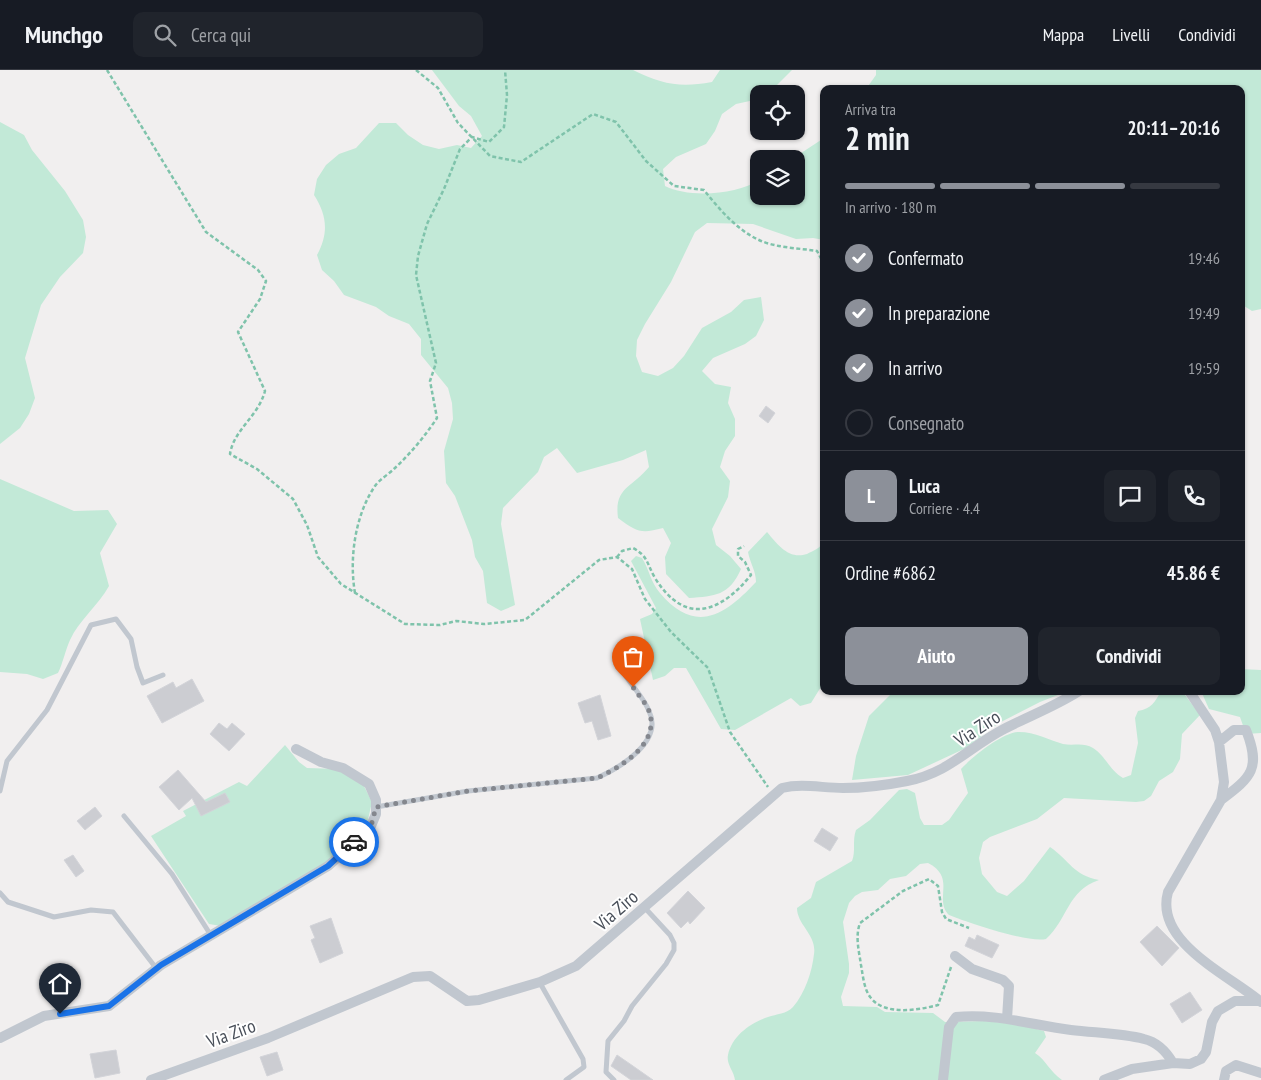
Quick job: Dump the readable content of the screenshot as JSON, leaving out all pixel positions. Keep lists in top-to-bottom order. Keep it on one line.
{"streets":{"street":["Via Ziro"]},"page":{"header":"Munchgo","search":"Cerca qui","nav":["Mappa","Livelli","Condividi"],"heading":["2 min","Arriva tra","20:11–20:16"],"panel":["Luca","Corriere · 4.4","Ordine #6862","45.86 €"],"bar":"In arrivo · 180 m","list":[["Confermato","19:46"],["In preparazione","19:49"],["In arrivo","19:59"],"Consegnato"],"round":"L","buttons":["Aiuto","Condividi"]}}
